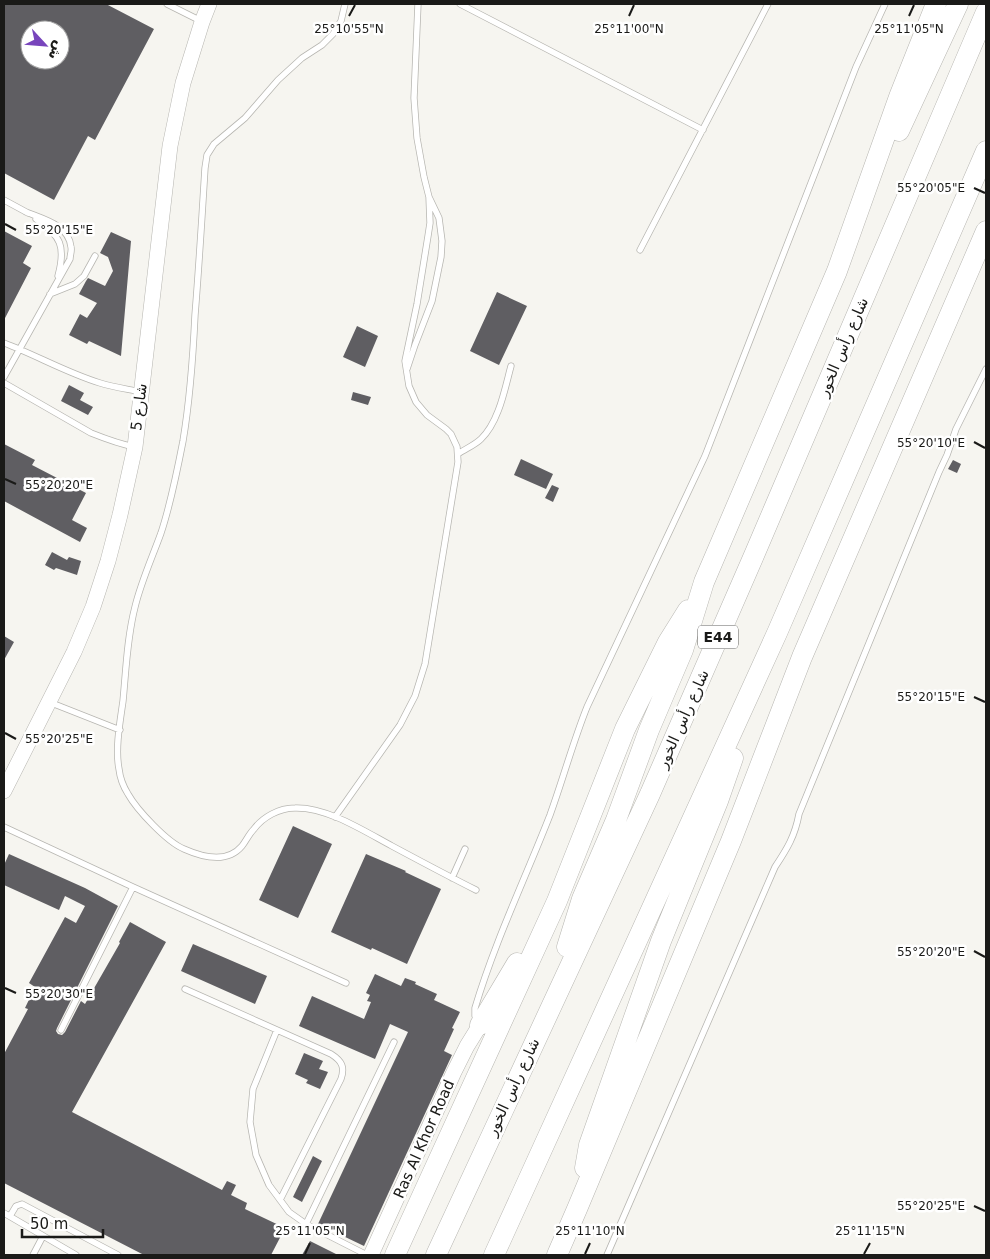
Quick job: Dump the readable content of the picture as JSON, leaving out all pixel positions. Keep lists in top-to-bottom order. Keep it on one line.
{"streets":{"highway":["شارع رأس الخور","E44"],"street":["شارع 5","Ras Al Khor Road"]},"scale_bar":"50 m","north":"bottom right","coordinates":["25°10'55\"N","25°11'00\"N","25°11'05\"N","55°20'05\"E","55°20'15\"E","55°20'10\"E","55°20'20\"E","55°20'25\"E","55°20'30\"E","25°11'10\"N","25°11'15\"N"]}
